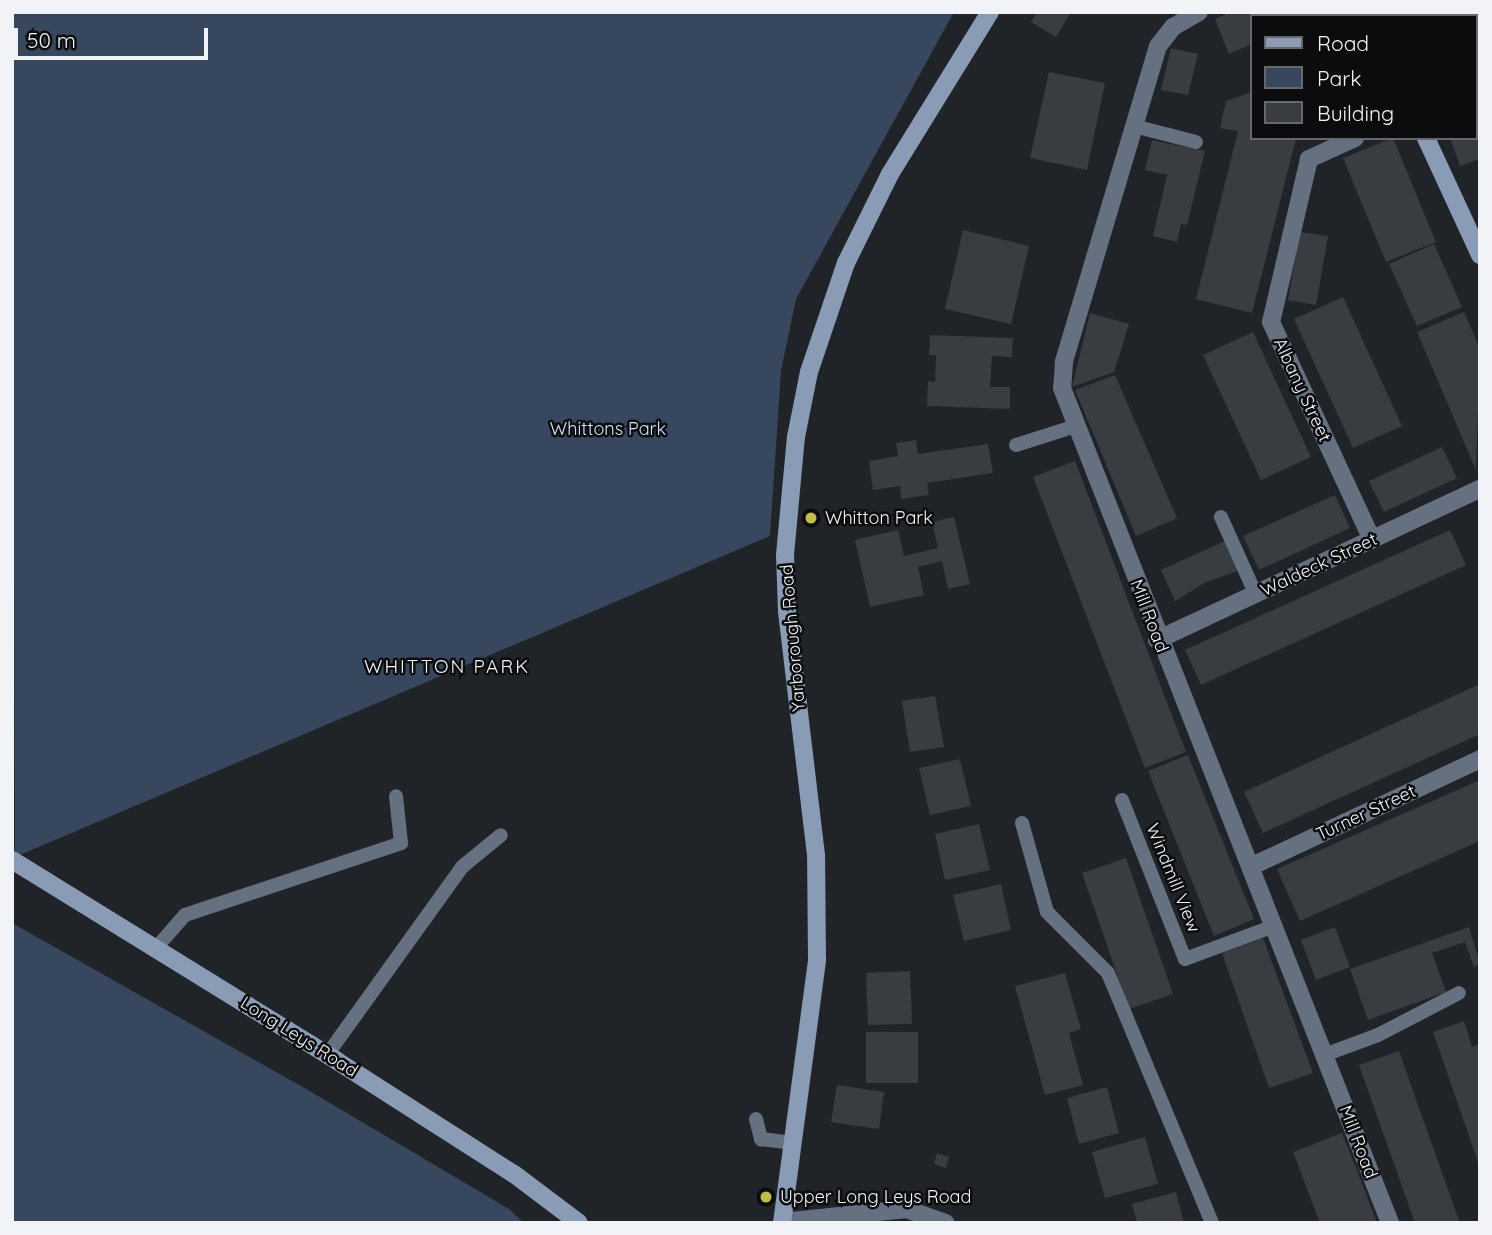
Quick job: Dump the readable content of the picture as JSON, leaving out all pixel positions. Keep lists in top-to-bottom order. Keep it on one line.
{"streets":{"main road":["Yarborough Road","Long Leys Road"],"street":["Albany Street","Waldeck Street","Mill Road","Turner Street"],"lane":["Windmill View"]},"crossings":[["Albany Street","Waldeck Street"],["Waldeck Street","Mill Road"],["Mill Road","Turner Street"],["Mill Road","Windmill View"]],"districts":["WHITTON PARK"],"parks":["Whittons Park"],"places":["Whitton Park","Upper Long Leys Road"],"legend":["Road","Park","Building"],"scale_bar":"50 m"}
